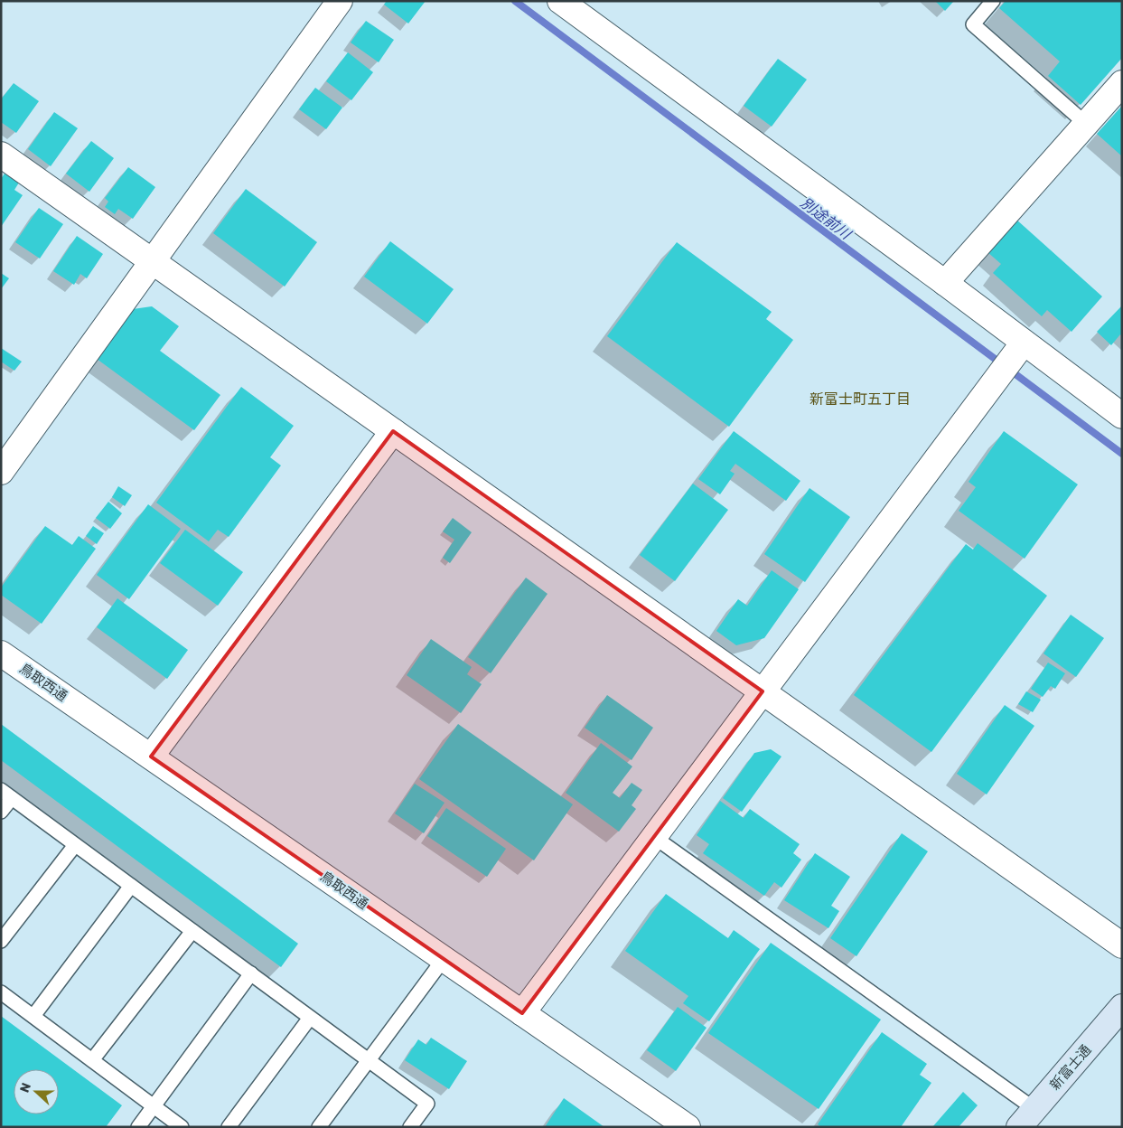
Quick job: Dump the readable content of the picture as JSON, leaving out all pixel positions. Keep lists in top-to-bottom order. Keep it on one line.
{"streets":{"street":["鳥取西通","新富士通"]},"districts":["新富士町五丁目"],"water":["別途前川"],"north":"left"}
